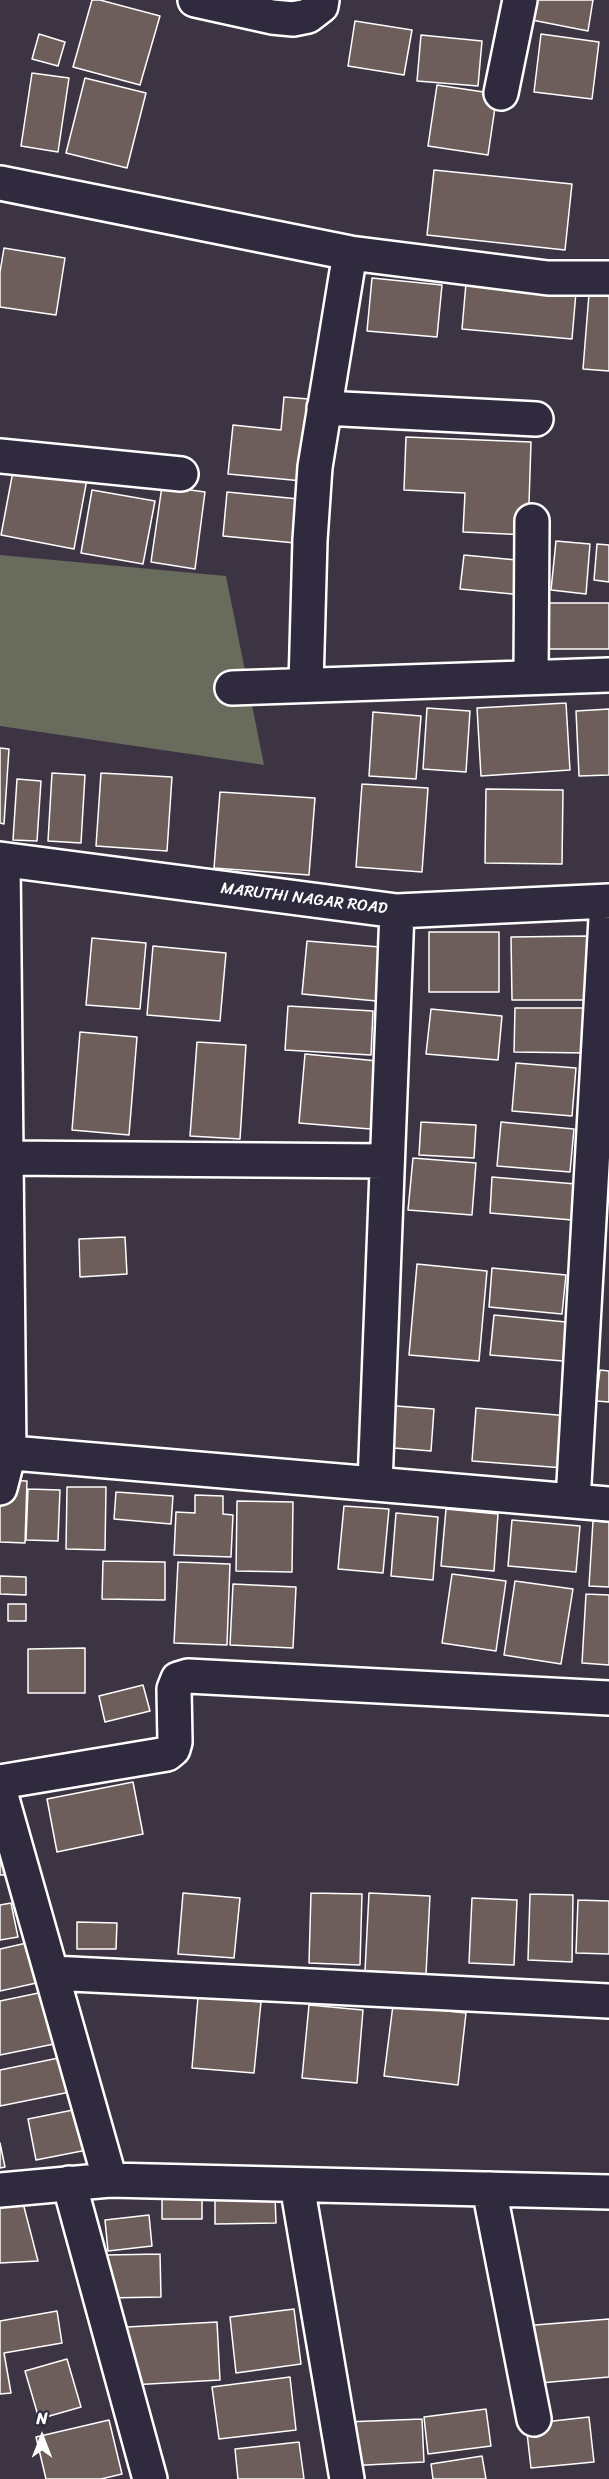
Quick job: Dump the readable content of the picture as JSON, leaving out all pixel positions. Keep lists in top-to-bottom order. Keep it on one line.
{"streets":{"street":["MARUTHI NAGAR ROAD"]},"north":"top"}
